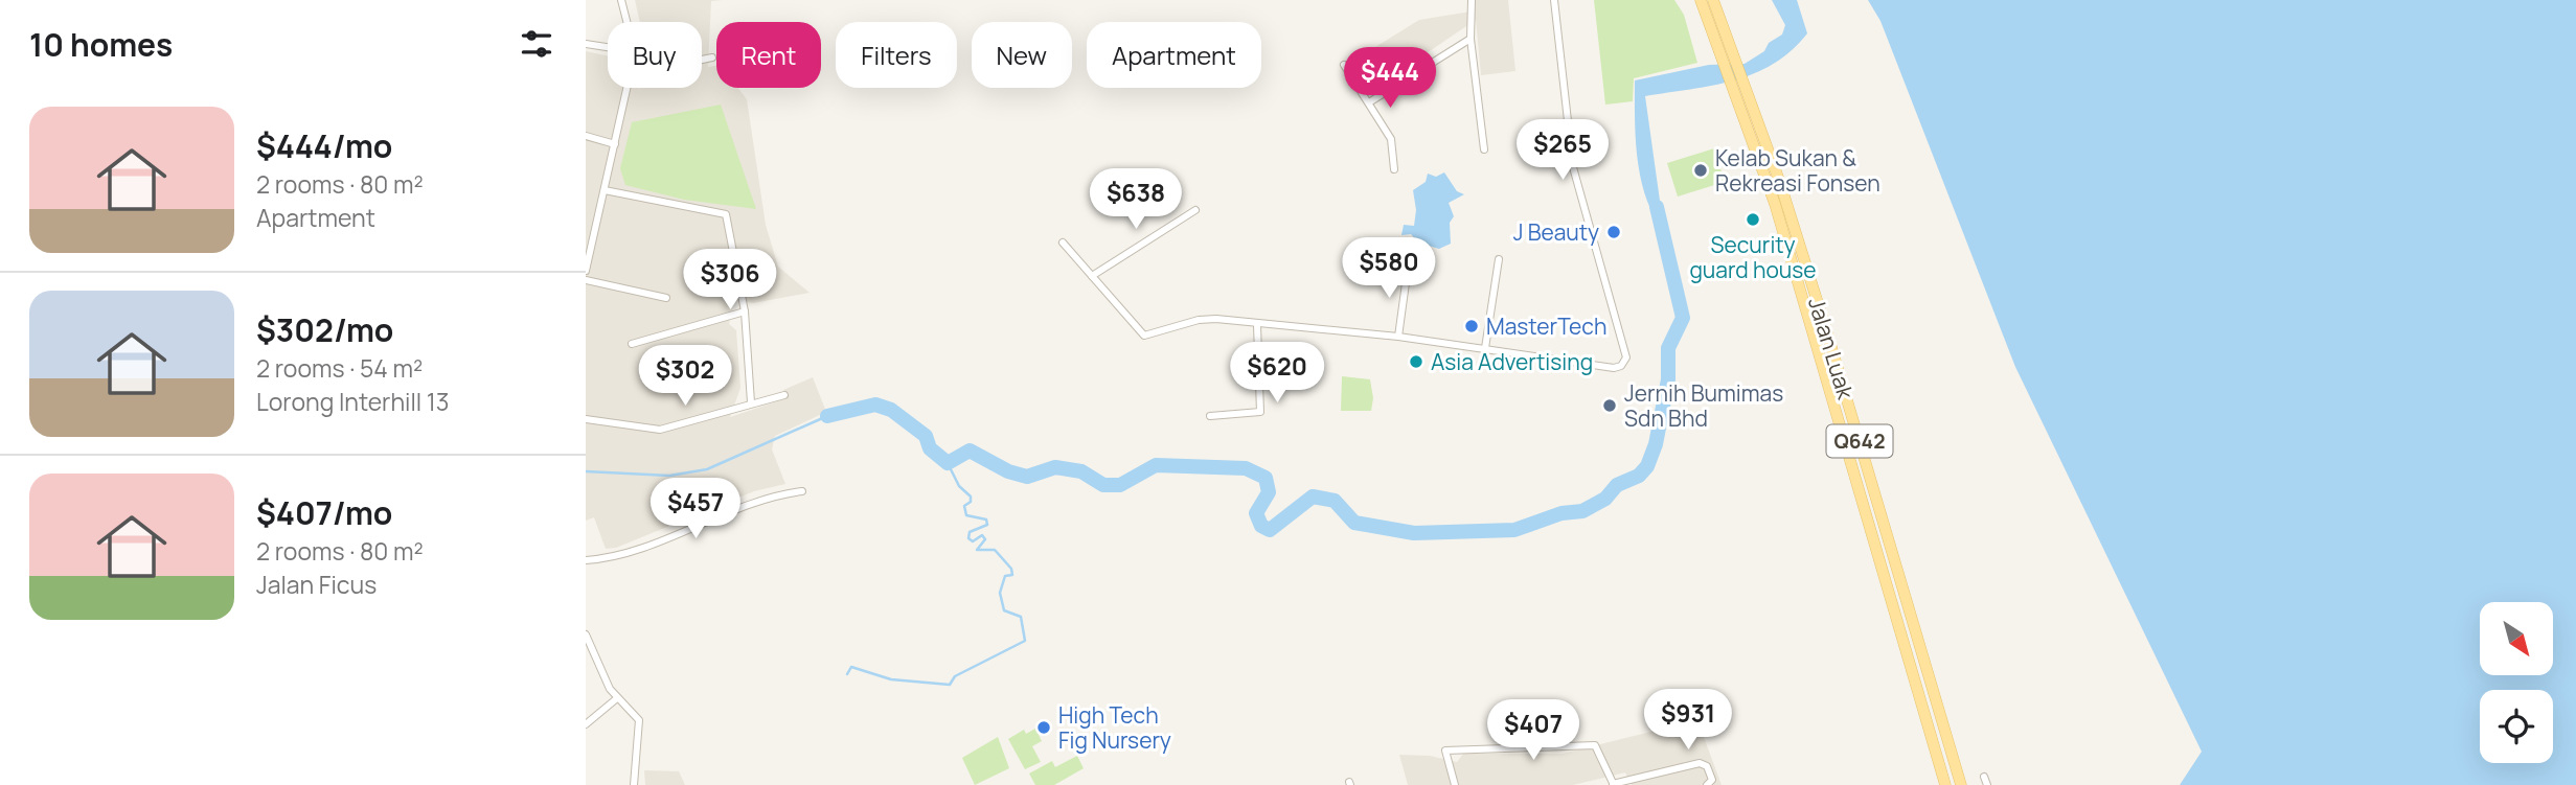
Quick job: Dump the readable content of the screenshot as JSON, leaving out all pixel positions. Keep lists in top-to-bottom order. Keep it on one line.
{"streets":{"main road":["Jalan Luak","Q642"]},"places":["Kelab Sukan & Rekreasi Fonsen","Security guard house","J Beauty","MasterTech","Asia Advertising","Jernih Bumimas Sdn Bhd","High Tech Fig Nursery"],"north":"bottom right","page":{"heading":"10 homes","chip":["Buy","Rent","Filters","New","Apartment"],"price":["$444","$265","$638","$580","$306","$620","$302","$457","$931","$407"],"list":[{"name":"$444/mo","note":"2 rooms · 80 m² · Apartment"},{"name":"$302/mo","note":"2 rooms · 54 m² · Lorong Interhill 13"},{"name":"$407/mo","note":"2 rooms · 80 m² · Jalan Ficus"}]}}
